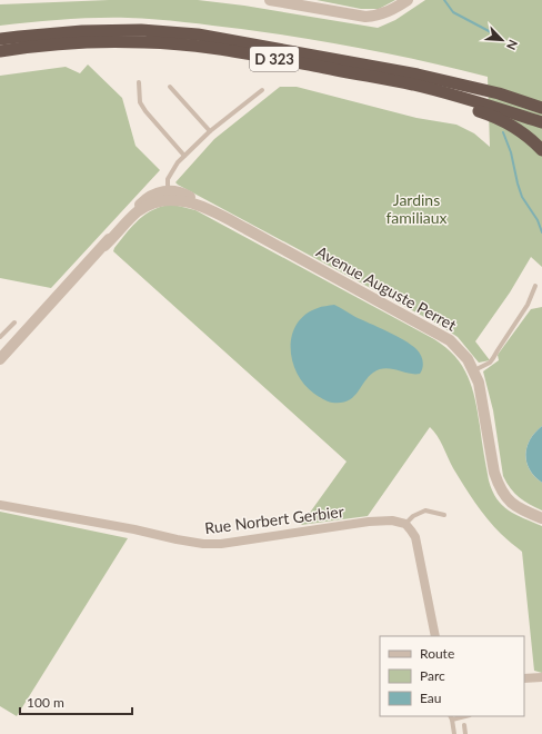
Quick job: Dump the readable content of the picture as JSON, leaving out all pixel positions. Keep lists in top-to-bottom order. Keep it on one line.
{"streets":{"highway":["D 323"],"street":["Avenue Auguste Perret","Rue Norbert Gerbier"]},"parks":["Jardins familiaux"],"legend":["Route","Parc","Eau"],"scale_bar":"100 m","north":"bottom right"}
